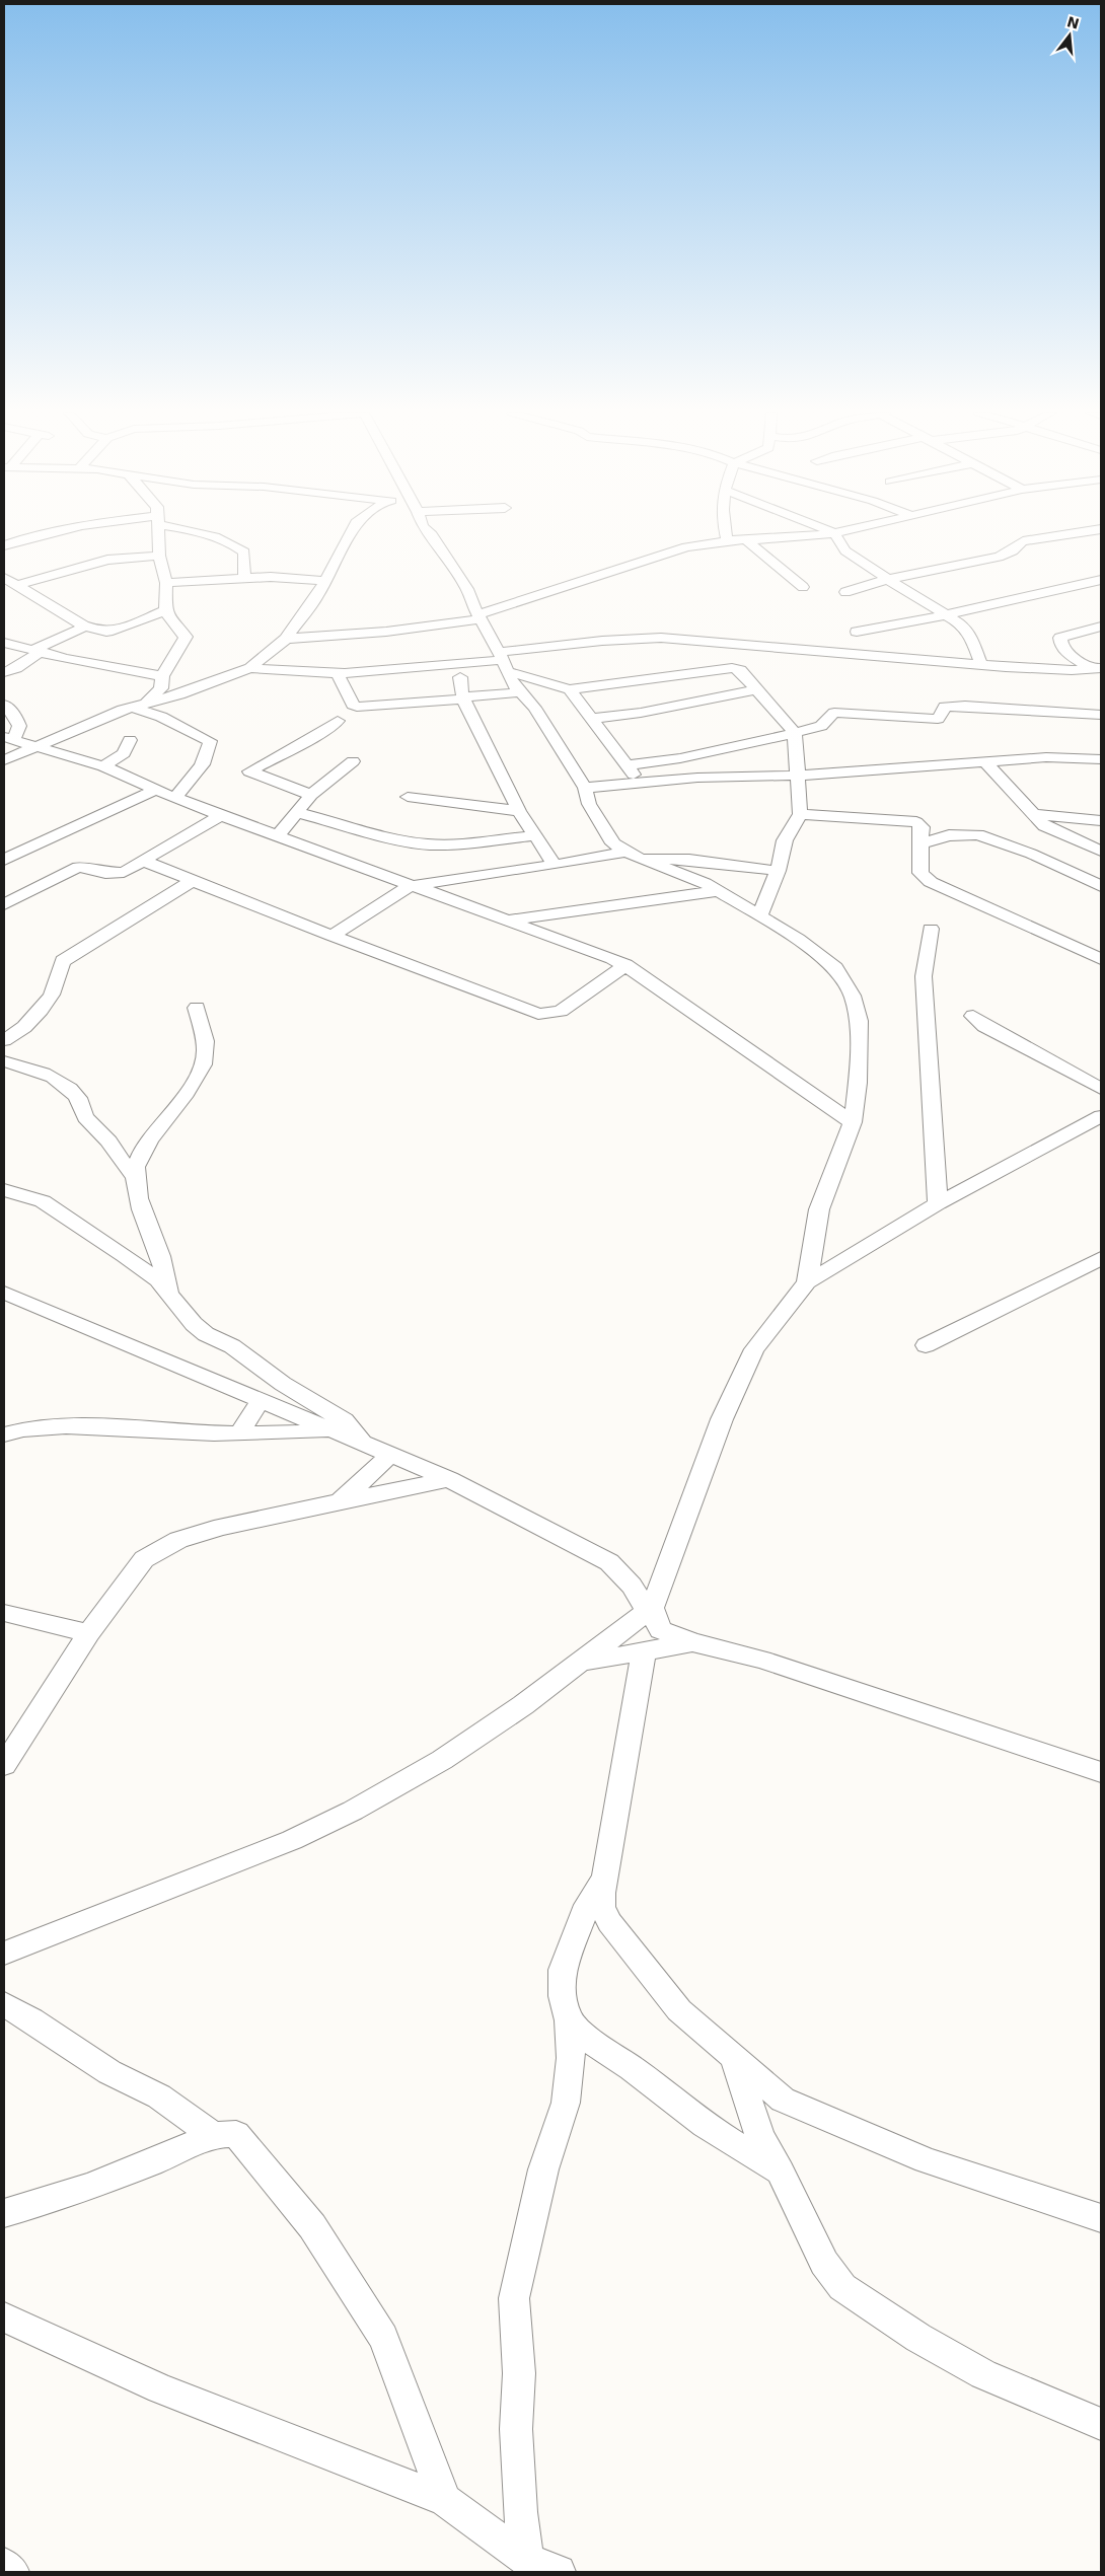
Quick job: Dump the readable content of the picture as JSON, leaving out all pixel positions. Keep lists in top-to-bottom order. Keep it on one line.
{"north":"top"}
